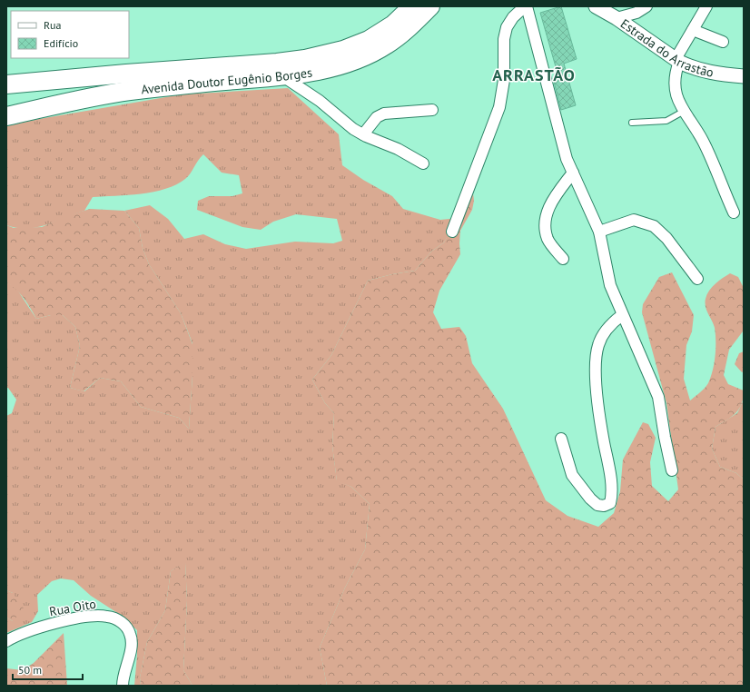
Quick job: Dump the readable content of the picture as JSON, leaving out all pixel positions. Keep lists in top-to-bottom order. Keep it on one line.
{"streets":{"highway":["Avenida Doutor Eugênio Borges"],"street":["Estrada do Arrastão","Rua Oito"]},"districts":["ARRASTÃO"],"legend":["Rua","Edifício"],"scale_bar":"50 m"}
